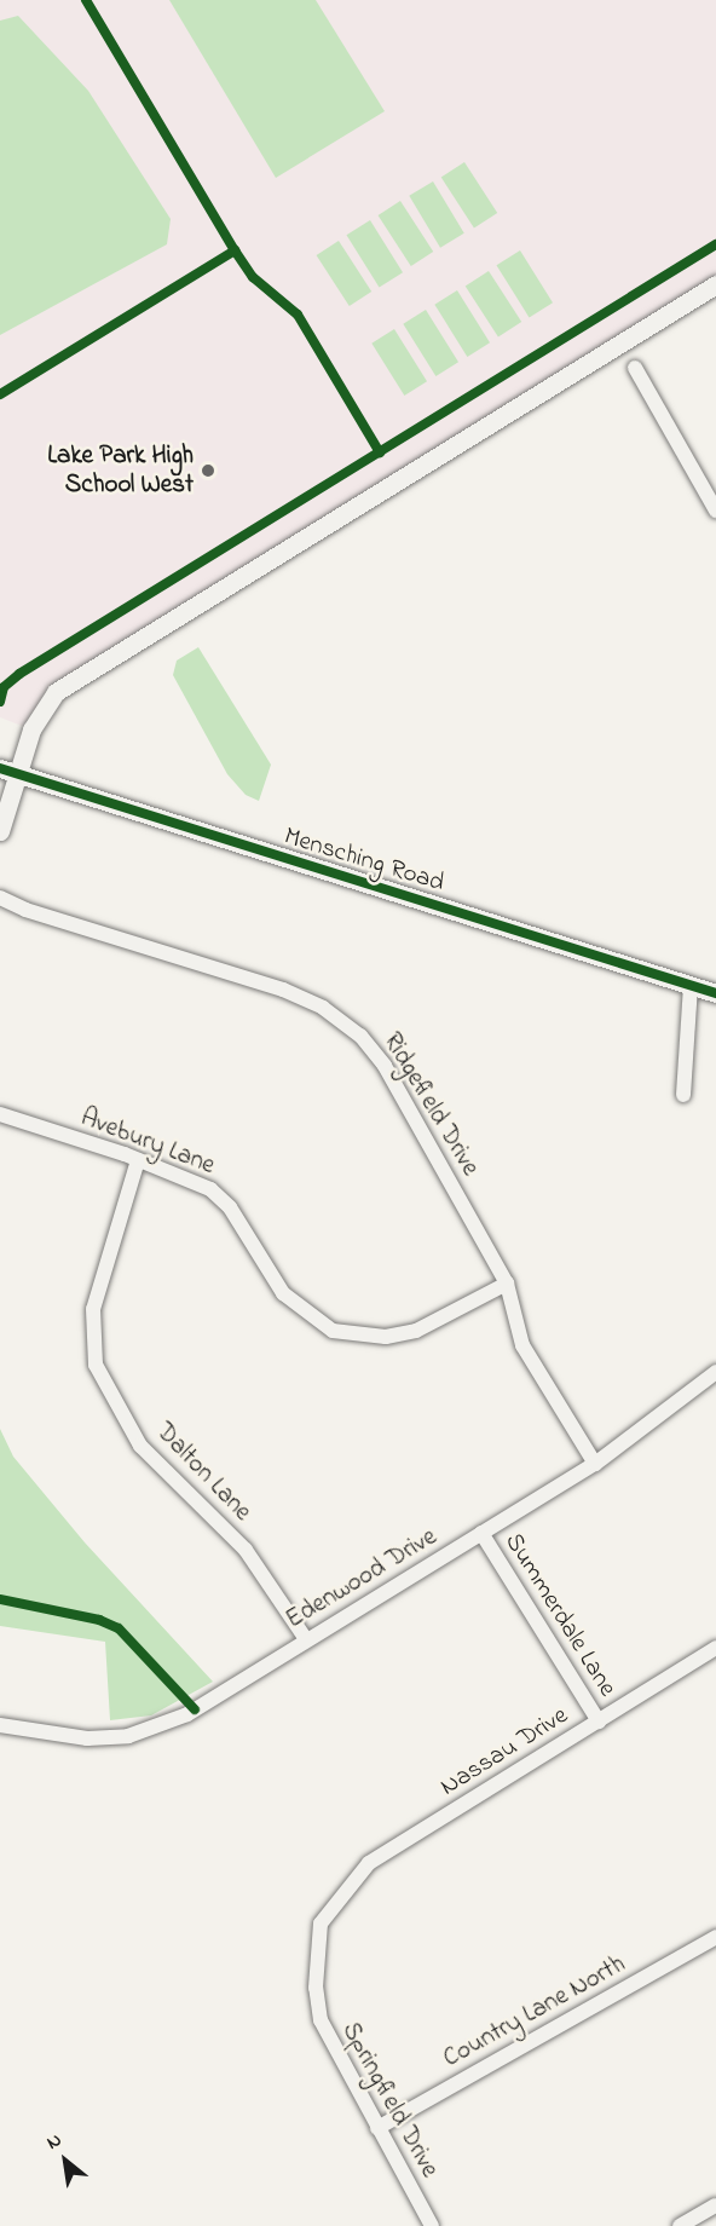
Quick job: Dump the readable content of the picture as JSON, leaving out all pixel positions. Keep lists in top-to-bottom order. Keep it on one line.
{"streets":{"street":["Mensching Road","Ridgefield Drive","Avebury Lane","Dalton Lane","Edenwood Drive","Summerdale Lane","Nassau Drive","Country Lane North","Springfield Drive"]},"crossings":[["Ridgefield Drive","Avebury Lane"],["Ridgefield Drive","Edenwood Drive"],["Avebury Lane","Dalton Lane"],["Dalton Lane","Edenwood Drive"],["Edenwood Drive","Summerdale Lane"],["Summerdale Lane","Nassau Drive"],["Nassau Drive","Springfield Drive"],["Country Lane North","Springfield Drive"]],"places":["Lake Park High School West"],"north":"top left"}
